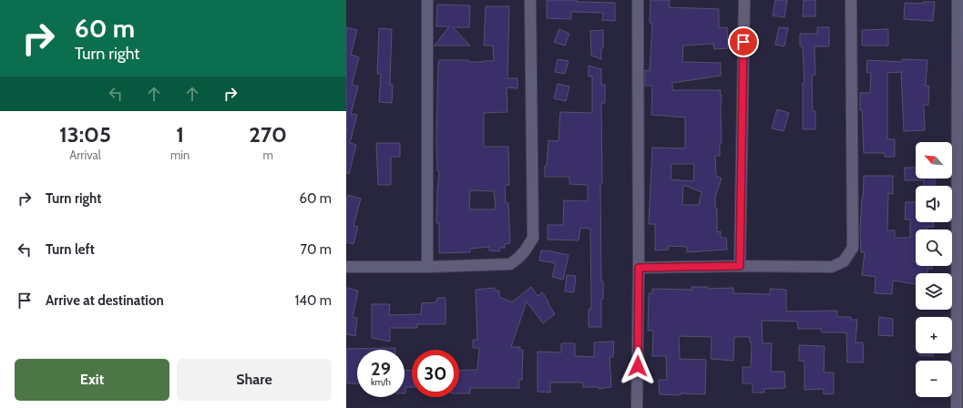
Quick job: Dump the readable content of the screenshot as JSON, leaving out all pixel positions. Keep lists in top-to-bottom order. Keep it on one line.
{"north":"top left","page":{"turn":["60 m","Turn right"],"eta":["13:05","Arrival","1","min","270","m"],"map_buttons":["+","−"],"list":[{"name":"Turn right","value":"60 m"},{"name":"Turn left","value":"70 m"},{"name":"Arrive at destination","value":"140 m"}],"speed":"29 km/h","limit":"30","buttons":["Exit","Share"]}}
